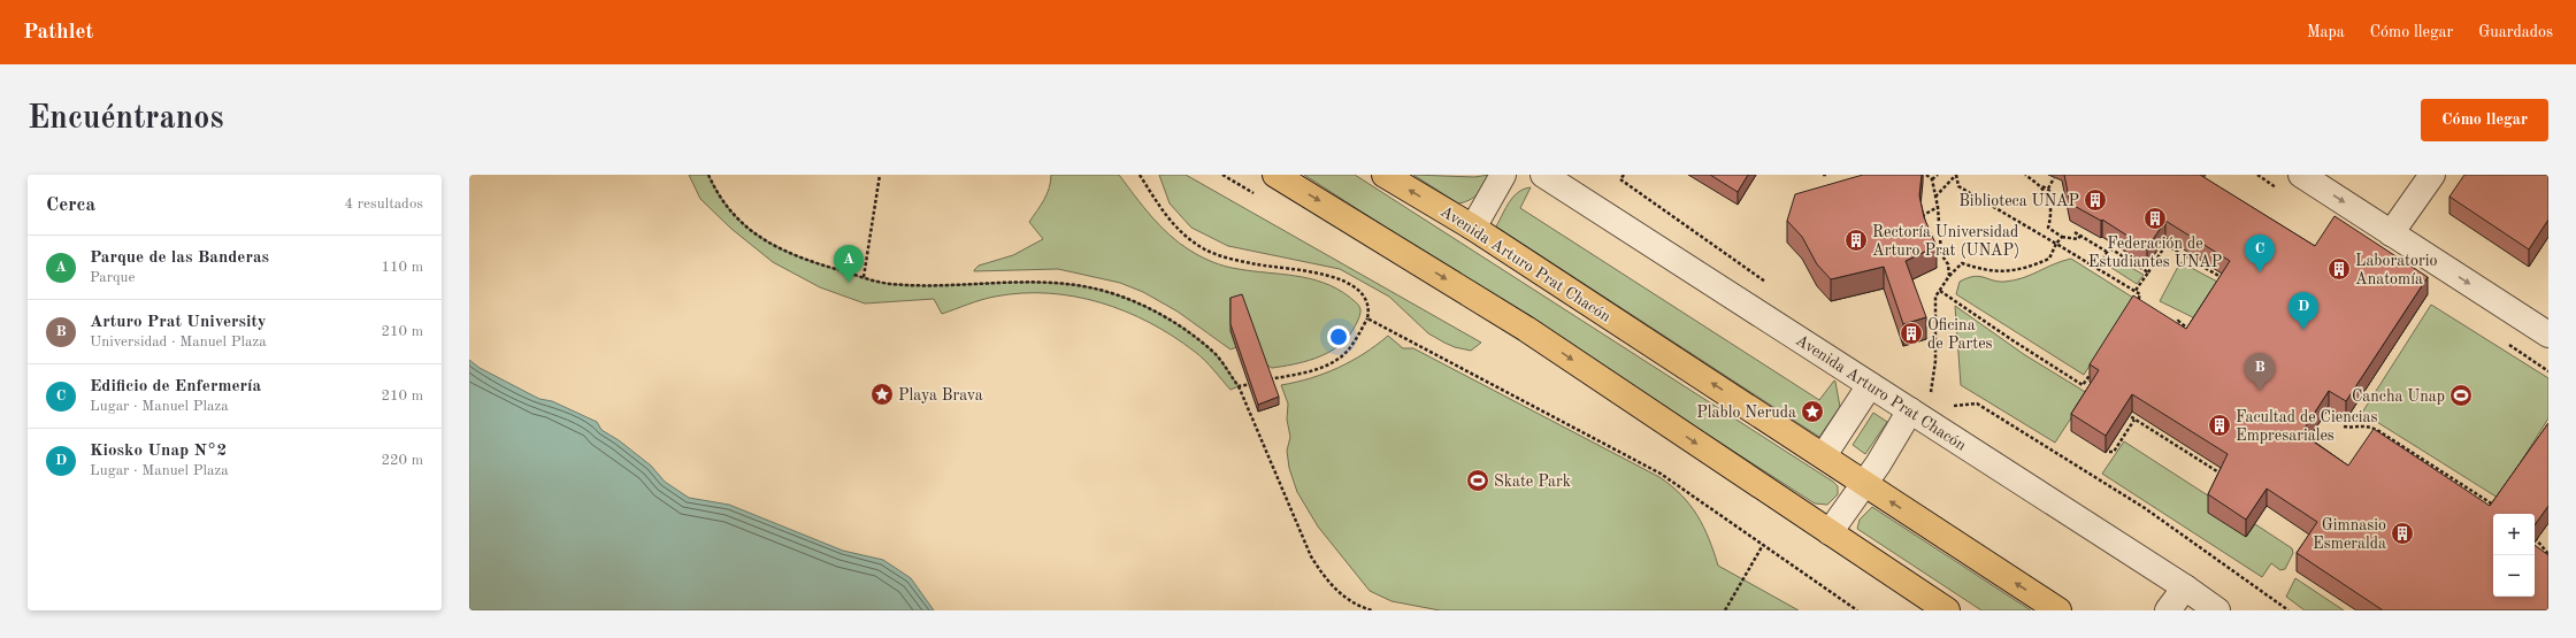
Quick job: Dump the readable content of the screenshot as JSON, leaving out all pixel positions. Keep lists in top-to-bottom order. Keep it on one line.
{"streets":{"main road":["Avenida Arturo Prat Chacón"]},"places":{"building":["Biblioteca UNAP","Federación de Estudiantes UNAP","Rectoría Universidad Arturo Prat (UNAP)","Laboratorio Anatomía","Oficina de Partes","Facultad de Ciencias Empresariales","Gimnasio Esmeralda"],"place":["Playa Brava","Plablo Neruda"],"sports":["Cancha Unap","Skate Park"]},"page":{"header":"Pathlet","nav":["Mapa","Cómo llegar","Guardados"],"buttons":"Cómo llegar","title":"Encuéntranos","heading":["Cerca","4 resultados"],"list":[{"mark":"A","name":"Parque de las Banderas","note":"Parque","value":"110 m"},{"mark":"B","name":"Arturo Prat University","note":"Universidad · Manuel Plaza","value":"210 m"},{"mark":"C","name":"Edificio de Enfermería","note":"Lugar · Manuel Plaza","value":"210 m"},{"mark":"D","name":"Kiosko Unap N°2","note":"Lugar · Manuel Plaza","value":"220 m"}],"pins":["C","A","D","B"],"map_buttons":["+","−"]}}
